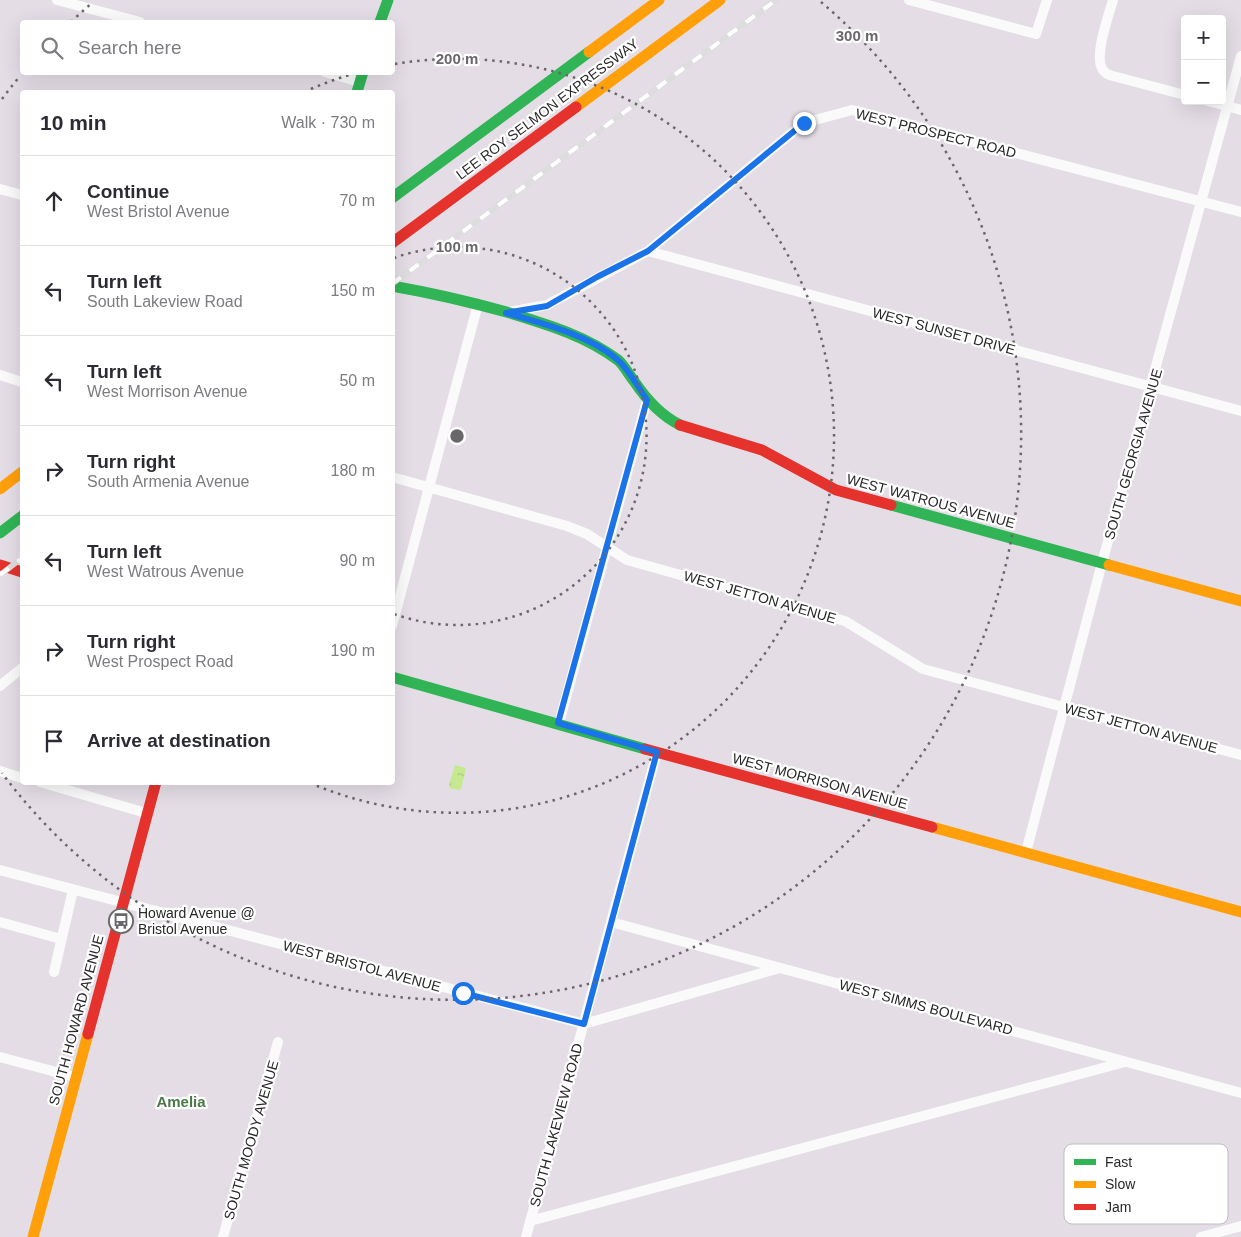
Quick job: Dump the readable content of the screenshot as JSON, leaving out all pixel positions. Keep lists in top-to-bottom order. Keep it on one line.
{"streets":{"main road":["LEE ROY SELMON EXPRESSWAY","WEST WATROUS AVENUE","WEST MORRISON AVENUE","SOUTH HOWARD AVENUE"],"street":["WEST PROSPECT ROAD","WEST SUNSET DRIVE","SOUTH GEORGIA AVENUE","WEST JETTON AVENUE","WEST BRISTOL AVENUE","WEST SIMMS BOULEVARD","SOUTH LAKEVIEW ROAD","SOUTH MOODY AVENUE"]},"crossings":[["WEST PROSPECT ROAD","WEST SUNSET DRIVE"],["WEST PROSPECT ROAD","SOUTH GEORGIA AVENUE"],["WEST PROSPECT ROAD","WEST WATROUS AVENUE"],["WEST SUNSET DRIVE","SOUTH GEORGIA AVENUE"],["SOUTH GEORGIA AVENUE","WEST WATROUS AVENUE"],["SOUTH GEORGIA AVENUE","WEST JETTON AVENUE"],["SOUTH GEORGIA AVENUE","WEST MORRISON AVENUE"],["WEST MORRISON AVENUE","SOUTH LAKEVIEW ROAD"],["WEST BRISTOL AVENUE","SOUTH HOWARD AVENUE"],["WEST BRISTOL AVENUE","SOUTH LAKEVIEW ROAD"],["WEST SIMMS BOULEVARD","SOUTH LAKEVIEW ROAD"]],"districts":["Amelia"],"places":{"bus stop":["Howard Avenue @ Bristol Avenue"]},"legend":["Fast","Slow","Jam"],"page":{"map_buttons":["+","−"],"search":"Search here","heading":["10 min","Walk · 730 m"],"list":[["Continue","West Bristol Avenue","70 m"],["Turn left","South Lakeview Road","150 m"],["Turn left","West Morrison Avenue","50 m"],["Turn right","South Armenia Avenue","180 m"],["Turn left","West Watrous Avenue","90 m"],["Turn right","West Prospect Road","190 m"],"Arrive at destination"]},"rings":["300 m","200 m","100 m"]}
